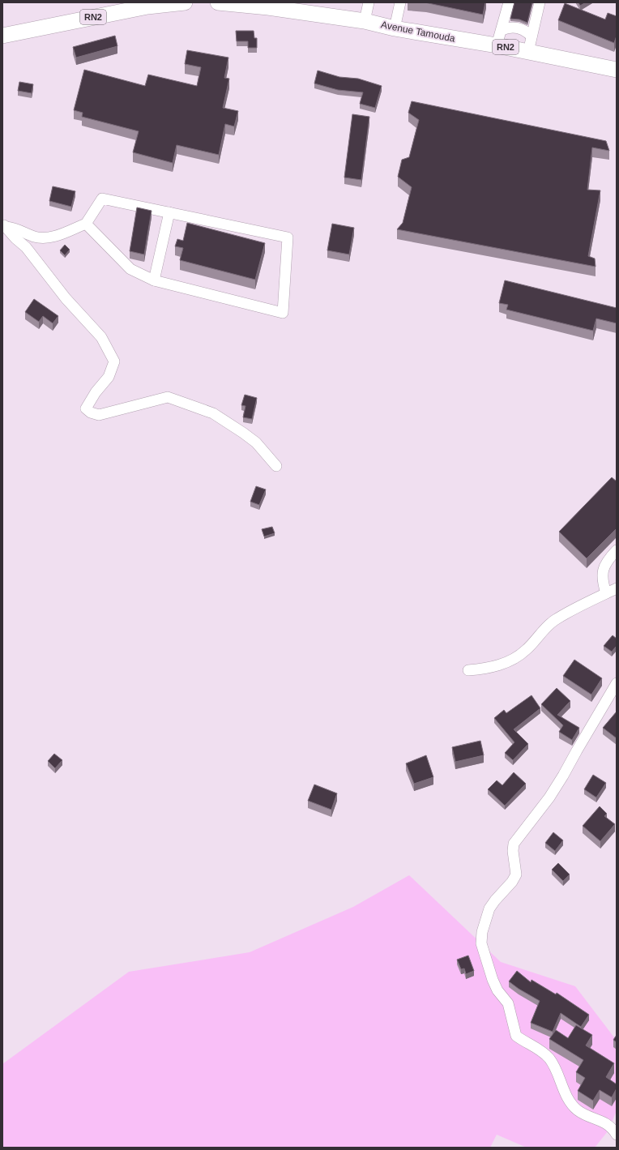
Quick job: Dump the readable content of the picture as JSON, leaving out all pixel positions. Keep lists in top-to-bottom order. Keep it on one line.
{"streets":{"highway":["RN2","Avenue Tamouda"]}}
